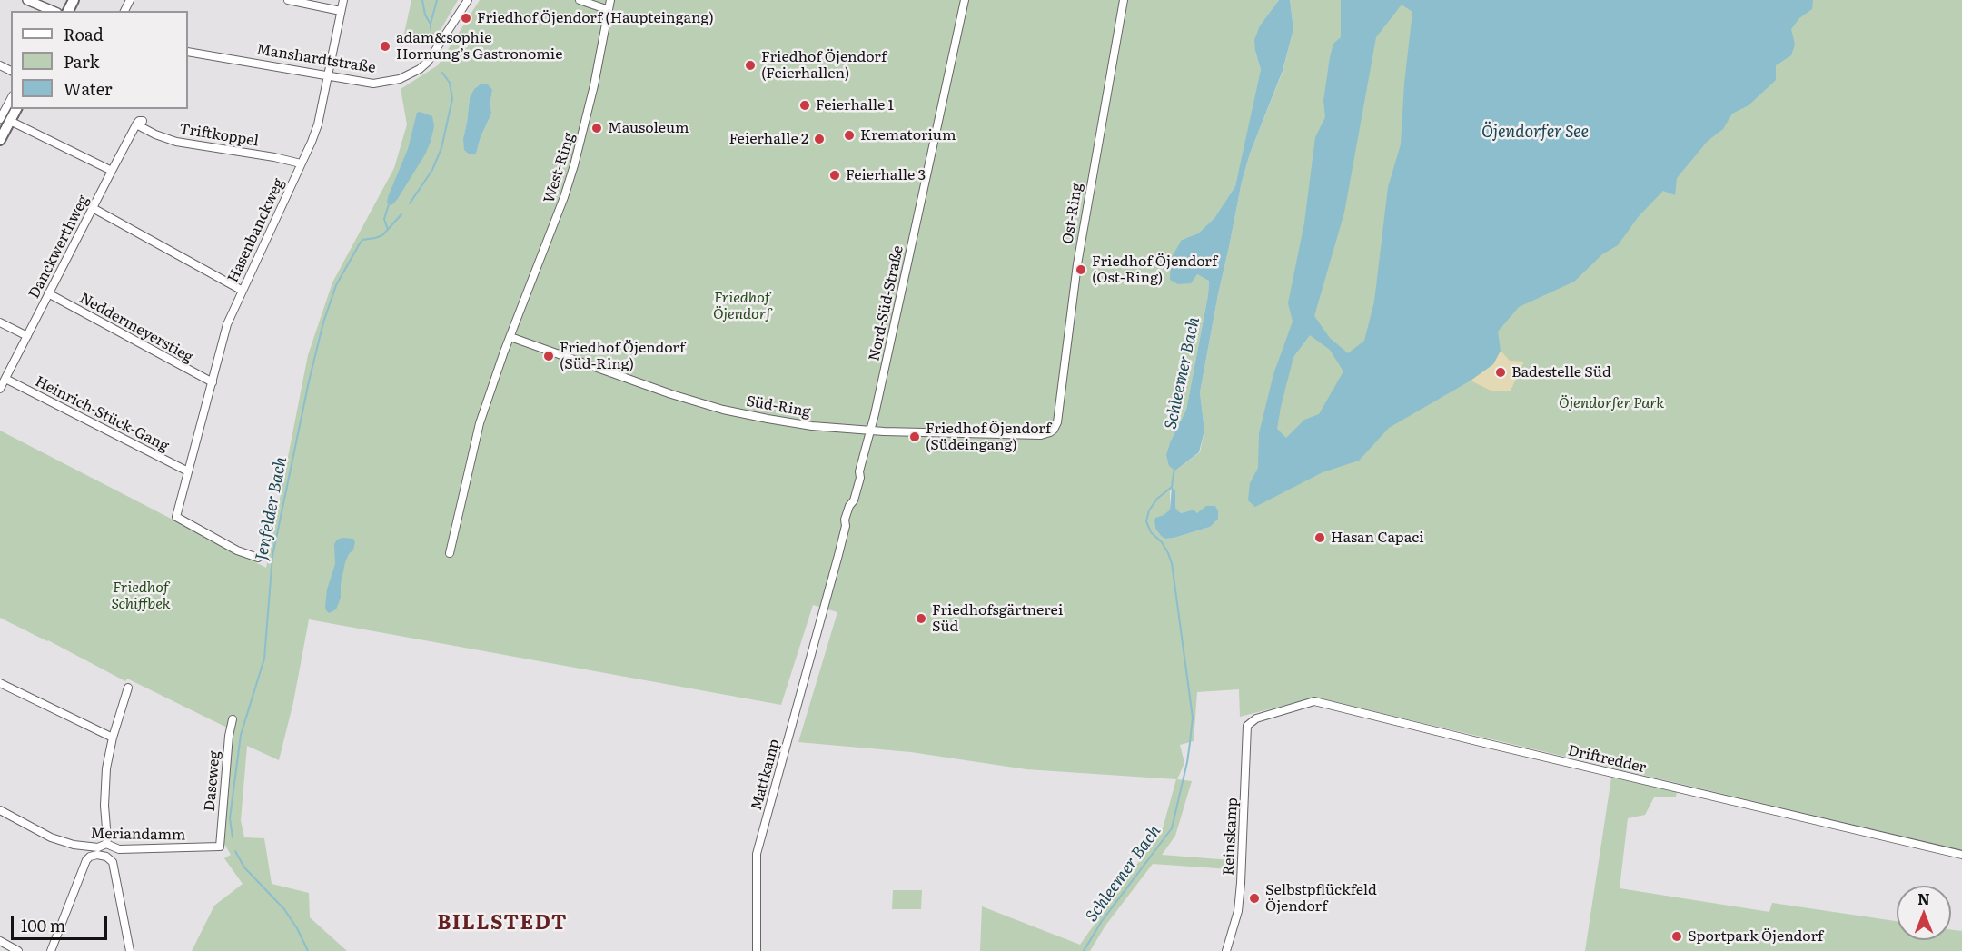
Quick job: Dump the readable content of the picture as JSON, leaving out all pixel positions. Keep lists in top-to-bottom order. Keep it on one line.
{"streets":{"street":["Manshardtstraße","Triftkoppel","West-Ring","Ost-Ring","Hasenbanckweg","Danckwerthweg","Nord-Süd-Straße","Neddermeyerstieg","Süd-Ring","Heinrich-Stück-Gang","Driftredder","Mattkamp","Daseweg","Meriandamm","Reinskamp"]},"crossings":[["Manshardtstraße","Hasenbanckweg"],["Triftkoppel","Hasenbanckweg"],["Triftkoppel","Danckwerthweg"],["West-Ring","Süd-Ring"],["Ost-Ring","Süd-Ring"],["Hasenbanckweg","Neddermeyerstieg"],["Hasenbanckweg","Heinrich-Stück-Gang"],["Danckwerthweg","Neddermeyerstieg"],["Danckwerthweg","Heinrich-Stück-Gang"],["Nord-Süd-Straße","Süd-Ring"],["Nord-Süd-Straße","Mattkamp"],["Driftredder","Reinskamp"],["Daseweg","Meriandamm"]],"districts":["BILLSTEDT"],"water":["Öjendorfer See","Schleemer Bach","Jenfelder Bach"],"parks":["Friedhof Öjendorf","Öjendorfer Park","Friedhof Schiffbek"],"places":["Friedhof Öjendorf (Haupteingang)","adam&sophie Hornung’s Gastronomie","Friedhof Öjendorf (Feierhallen)","Feierhalle 1","Mausoleum","Krematorium","Feierhalle 2","Feierhalle 3","Friedhof Öjendorf (Ost-Ring)","Friedhof Öjendorf (Süd-Ring)","Badestelle Süd","Friedhof Öjendorf (Südeingang)","Hasan Capaci","Friedhofsgärtnerei Süd","Selbstpflückfeld Öjendorf","Sportpark Öjendorf"],"legend":["Road","Park","Water"],"scale_bar":"100 m","north":"top"}
